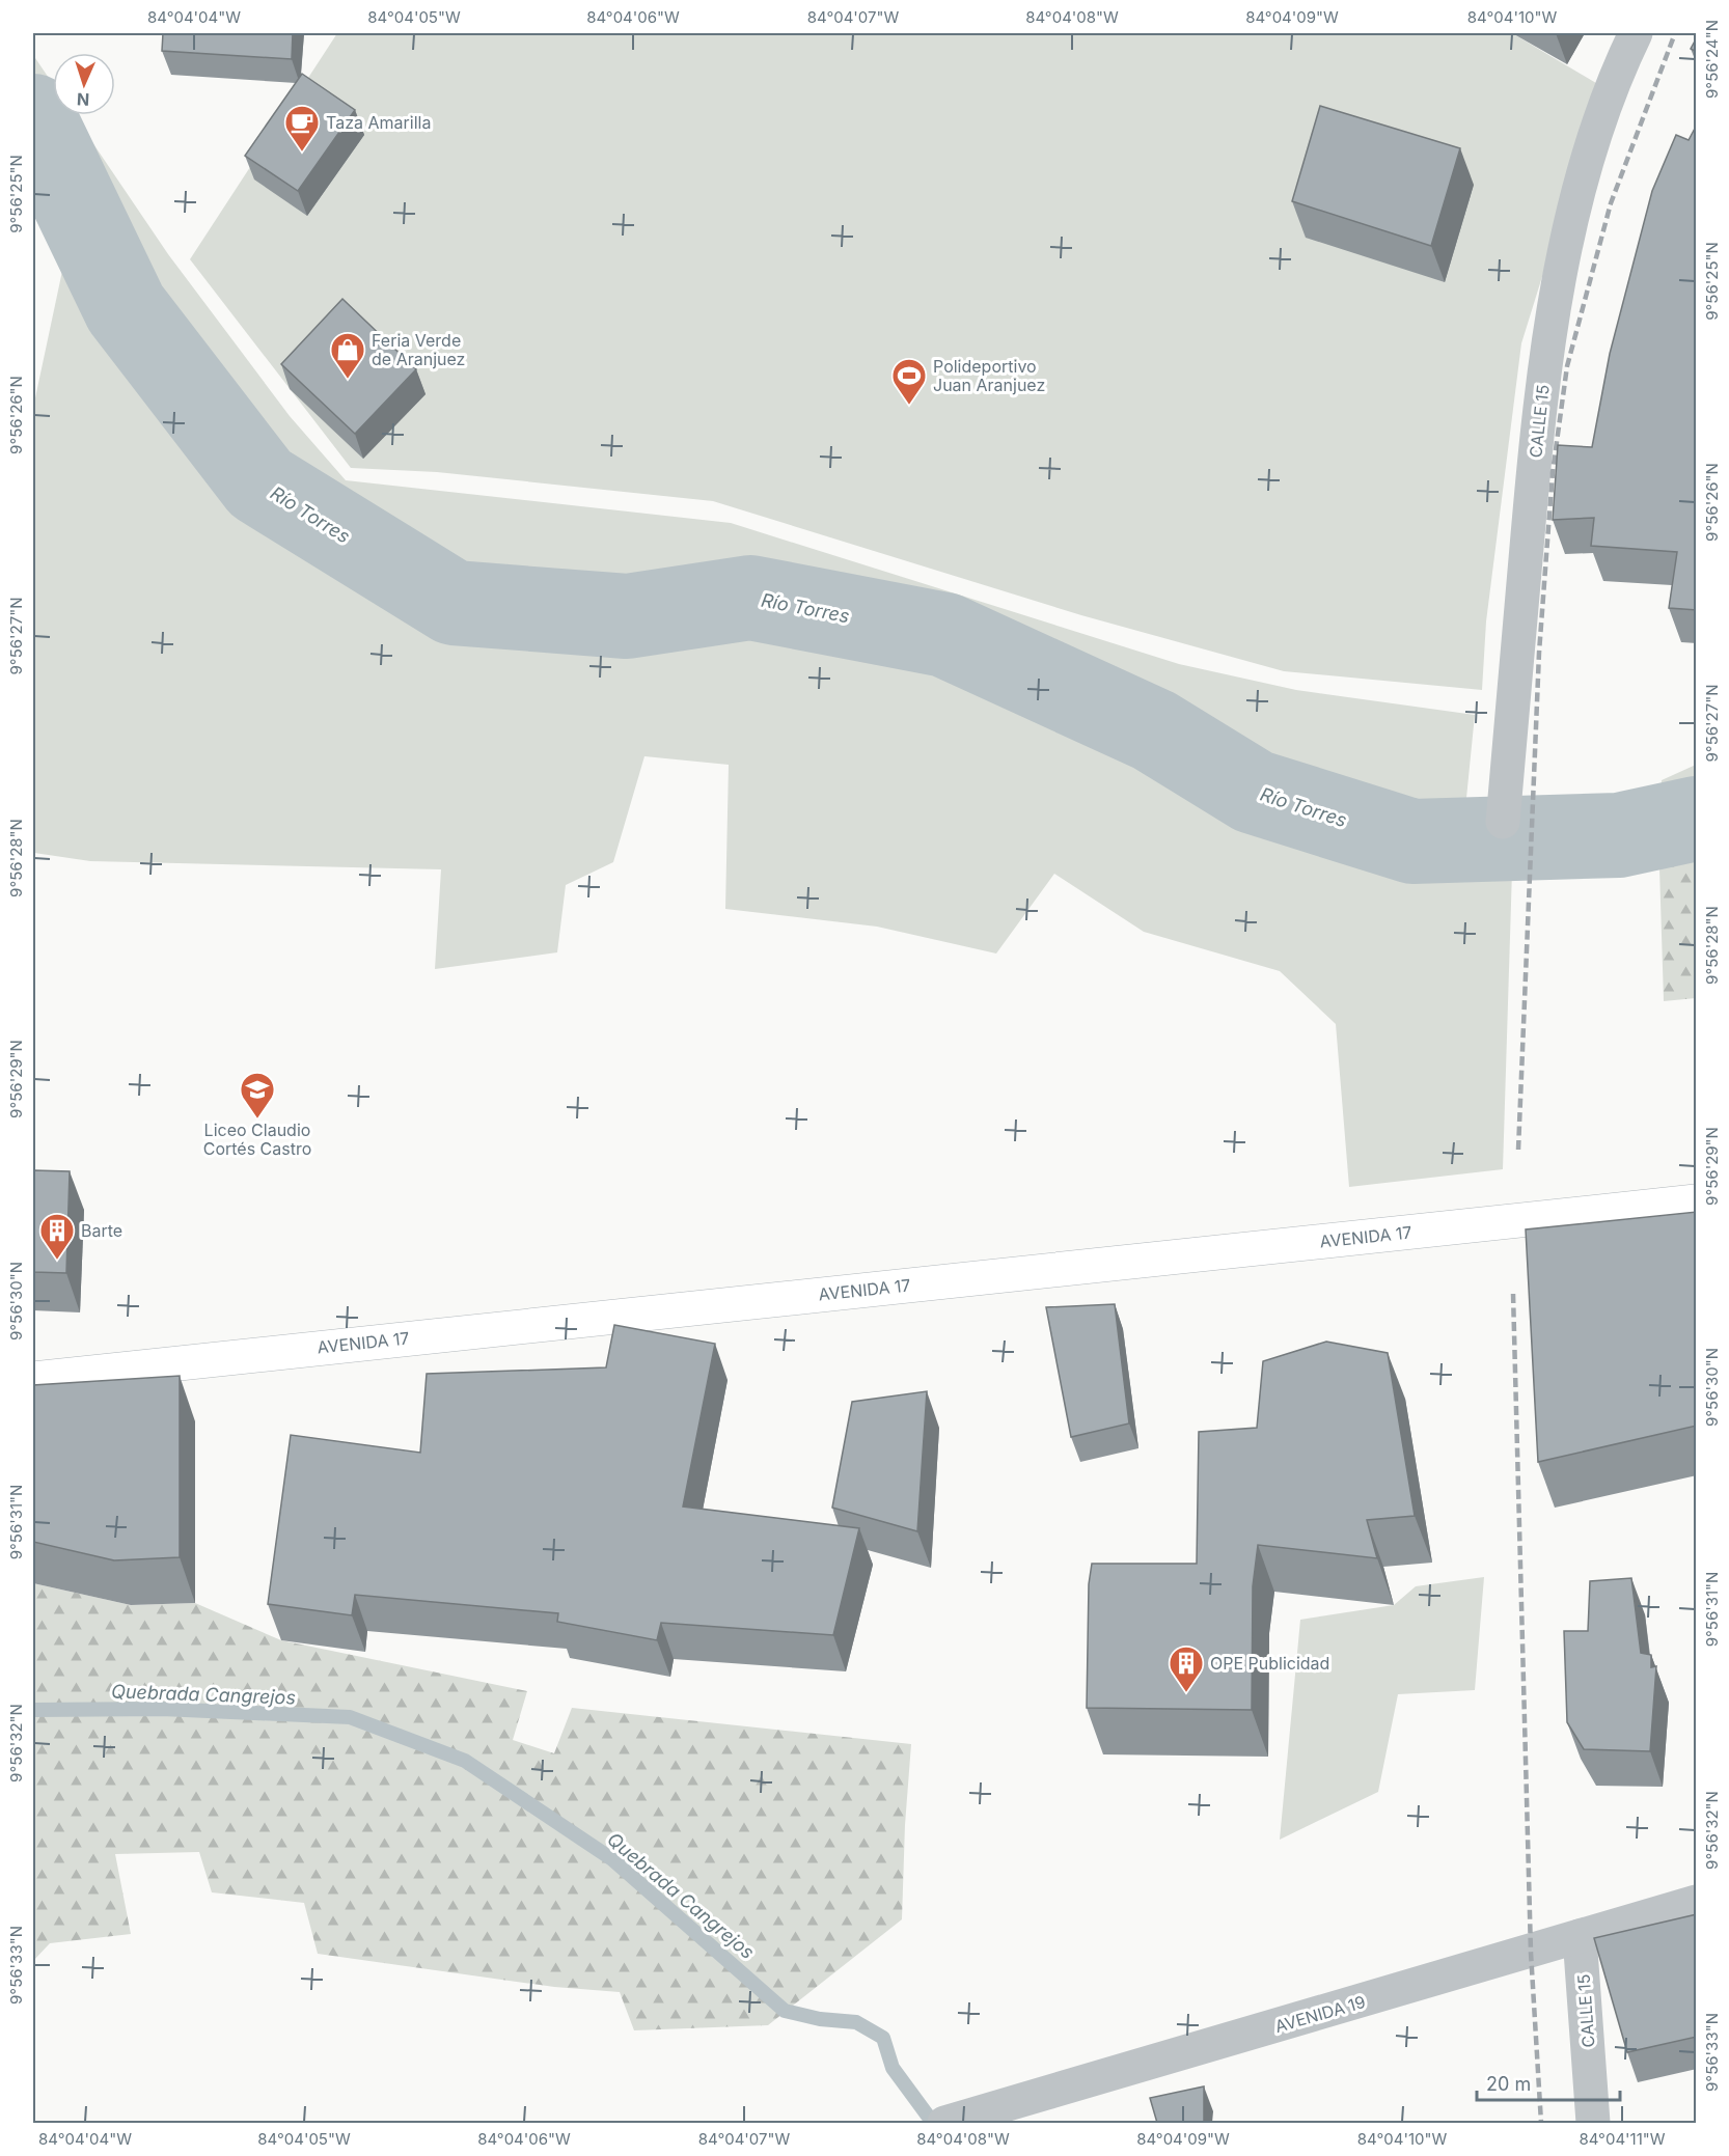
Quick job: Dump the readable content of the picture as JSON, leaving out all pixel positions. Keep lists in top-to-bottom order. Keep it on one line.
{"streets":{"main road":["AVENIDA 17"],"street":["CALLE 15","AVENIDA 19"]},"crossings":[["CALLE 15","AVENIDA 19"]],"water":["Río Torres","Quebrada Cangrejos"],"places":{"cafe":["Taza Amarilla"],"shop":["Feria Verde de Aranjuez"],"sports":["Polideportivo Juan Aranjuez"],"school or university":["Liceo Claudio Cortés Castro"],"building":["Barte","OPE Publicidad"]},"scale_bar":"20 m","north":"bottom","coordinates":["84°04'04\"W","84°04'05\"W","84°04'06\"W","84°04'07\"W","84°04'08\"W","84°04'09\"W","84°04'10\"W","9°56'24\"N","9°56'25\"N","9°56'26\"N","9°56'27\"N","9°56'28\"N","9°56'29\"N","9°56'30\"N","9°56'31\"N","9°56'32\"N","9°56'33\"N","84°04'11\"W"]}
